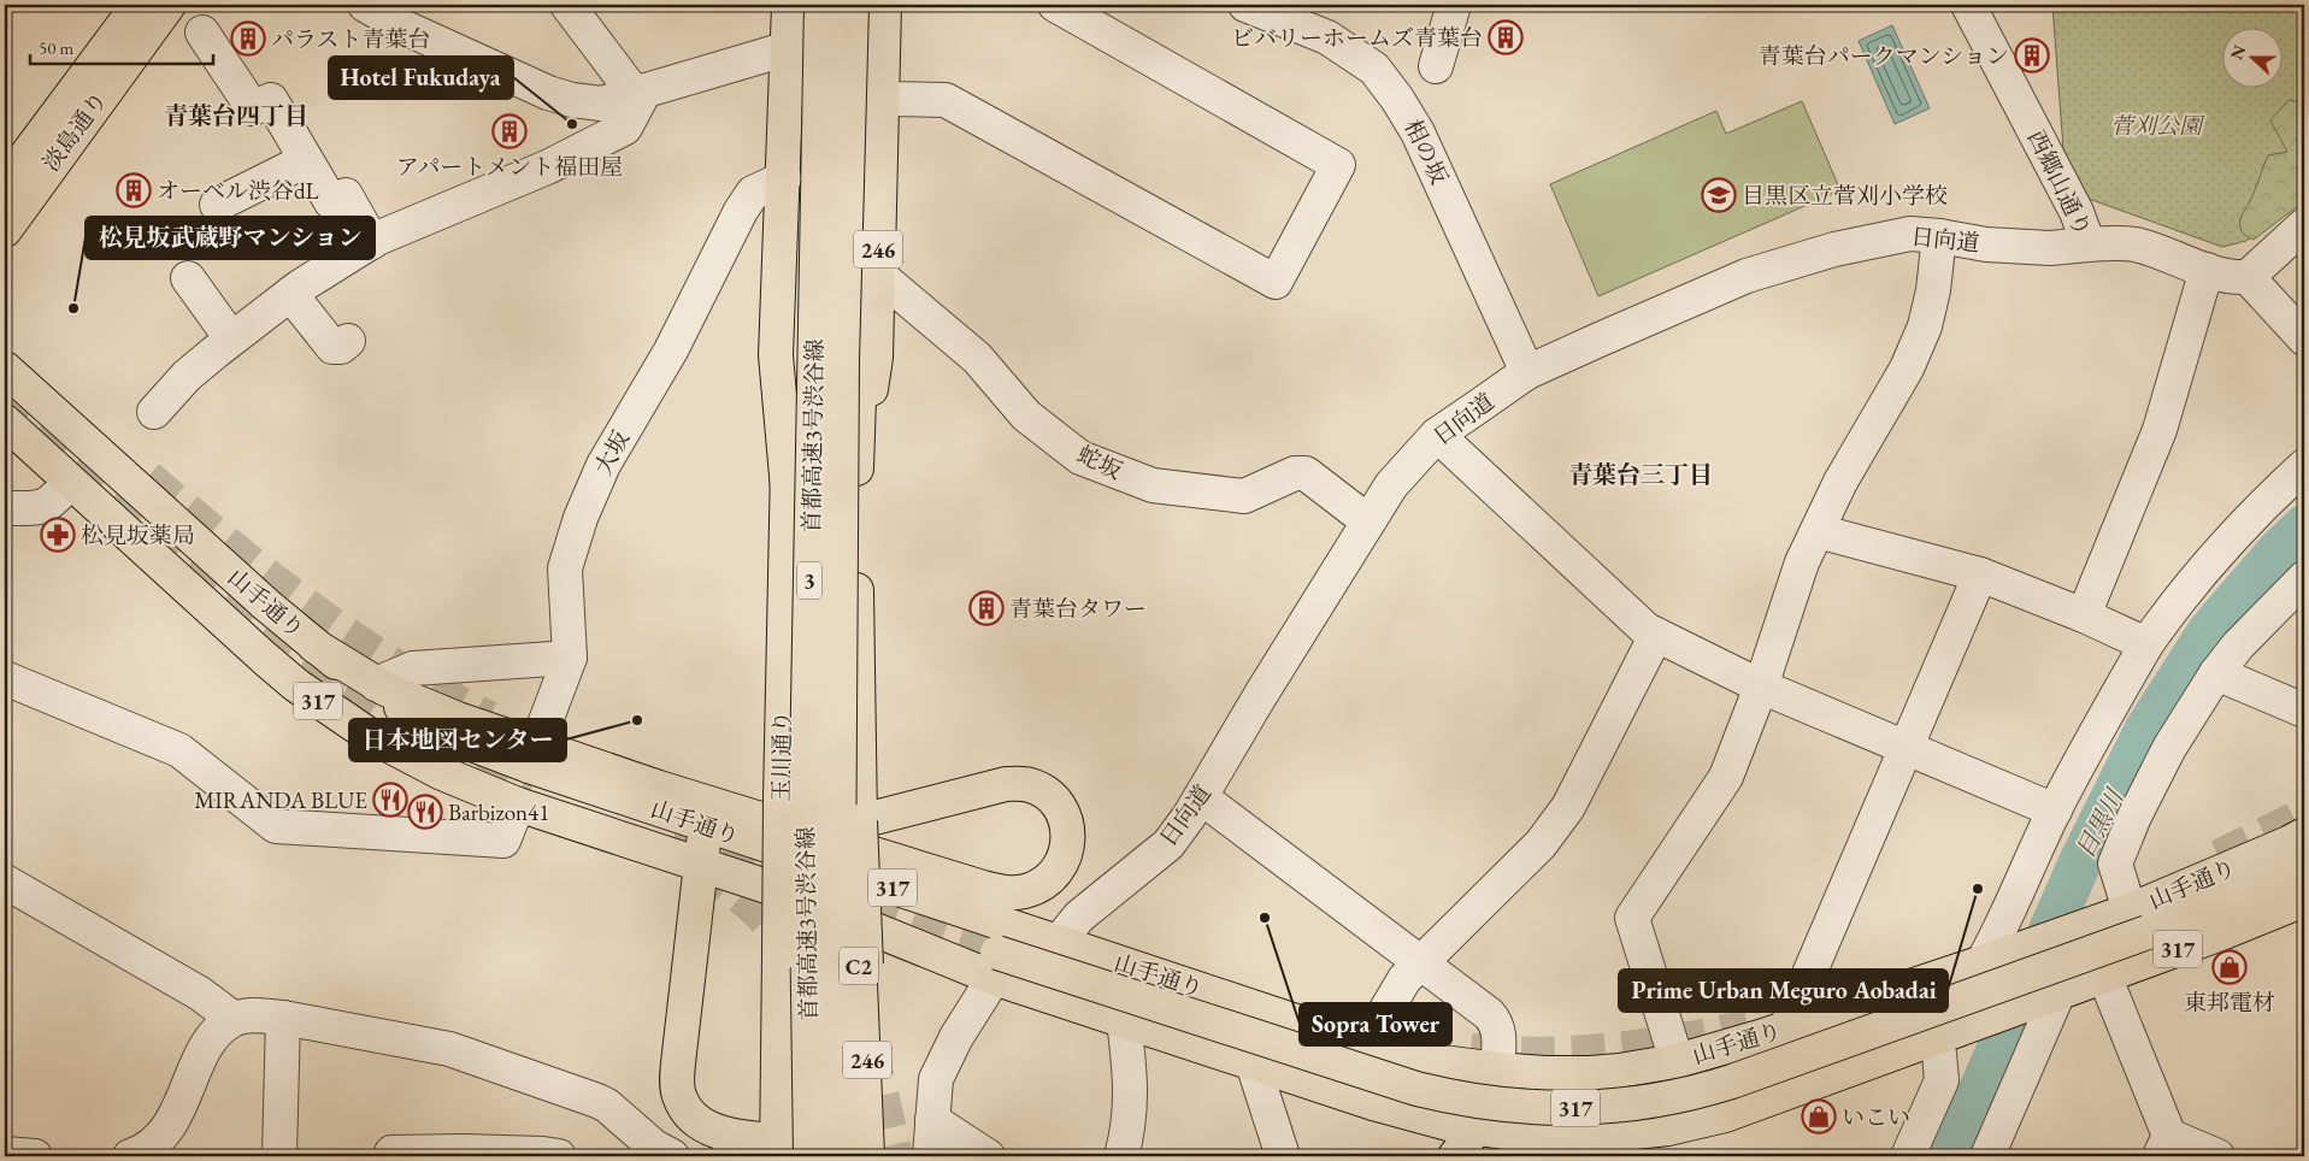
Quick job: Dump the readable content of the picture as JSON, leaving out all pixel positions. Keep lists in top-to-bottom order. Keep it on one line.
{"streets":{"main road":["淡島通り","246","首都高速3号渋谷線","3","山手通り","317","玉川通り","C2"],"street":["相の坂","西郷山通り","日向道","大坂","蛇坂"]},"crossings":[["相の坂","日向道"],["西郷山通り","日向道"],["日向道","蛇坂"],["日向道","山手通り"],["246","蛇坂"],["246","C2"],["首都高速3号渋谷線","C2"],["大坂","山手通り"],["山手通り","317"]],"districts":["青葉台四丁目","青葉台三丁目"],"water":["目黒川"],"parks":["菅刈公園"],"places":{"building":["ビバリーホームズ青葉台","パラスト青葉台","青葉台パークマンション","アパートメント福田屋","オーベル渋谷dL","青葉台タワー"],"other":["Hotel Fukudaya","松見坂武蔵野マンション","日本地図センター","Prime Urban Meguro Aobadai","Sopra Tower"],"school or university":["目黒区立菅刈小学校"],"pharmacy":["松見坂薬局"],"restaurant":["MIRANDA BLUE","Barbizon41"],"shop":["東邦電材","いこい"]},"scale_bar":"50 m","north":"left"}
